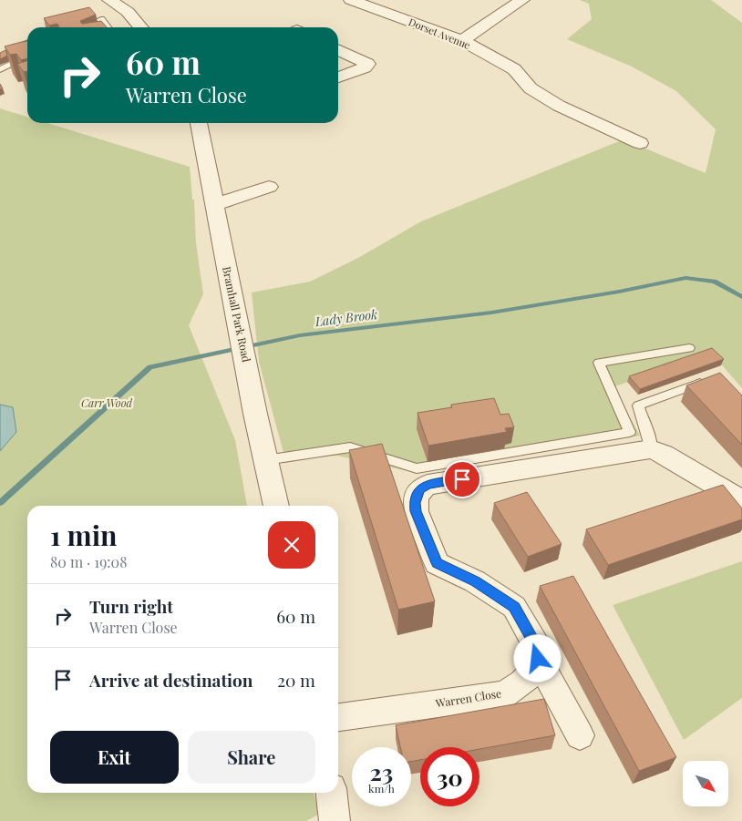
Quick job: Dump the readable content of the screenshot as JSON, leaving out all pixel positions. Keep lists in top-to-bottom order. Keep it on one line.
{"streets":{"street":["Dorset Avenue","Bramhall Park Road","Warren Close"]},"water":["Lady Brook"],"parks":["Carr Wood"],"north":"bottom right","page":{"turn":["60 m","Warren Close"],"heading":["1 min","80 m · 19:08"],"list":[{"name":"Turn right","note":"Warren Close","value":"60 m"},{"name":"Arrive at destination","value":"20 m"}],"buttons":["Exit","Share"],"speed":"23 km/h","limit":"30"}}
